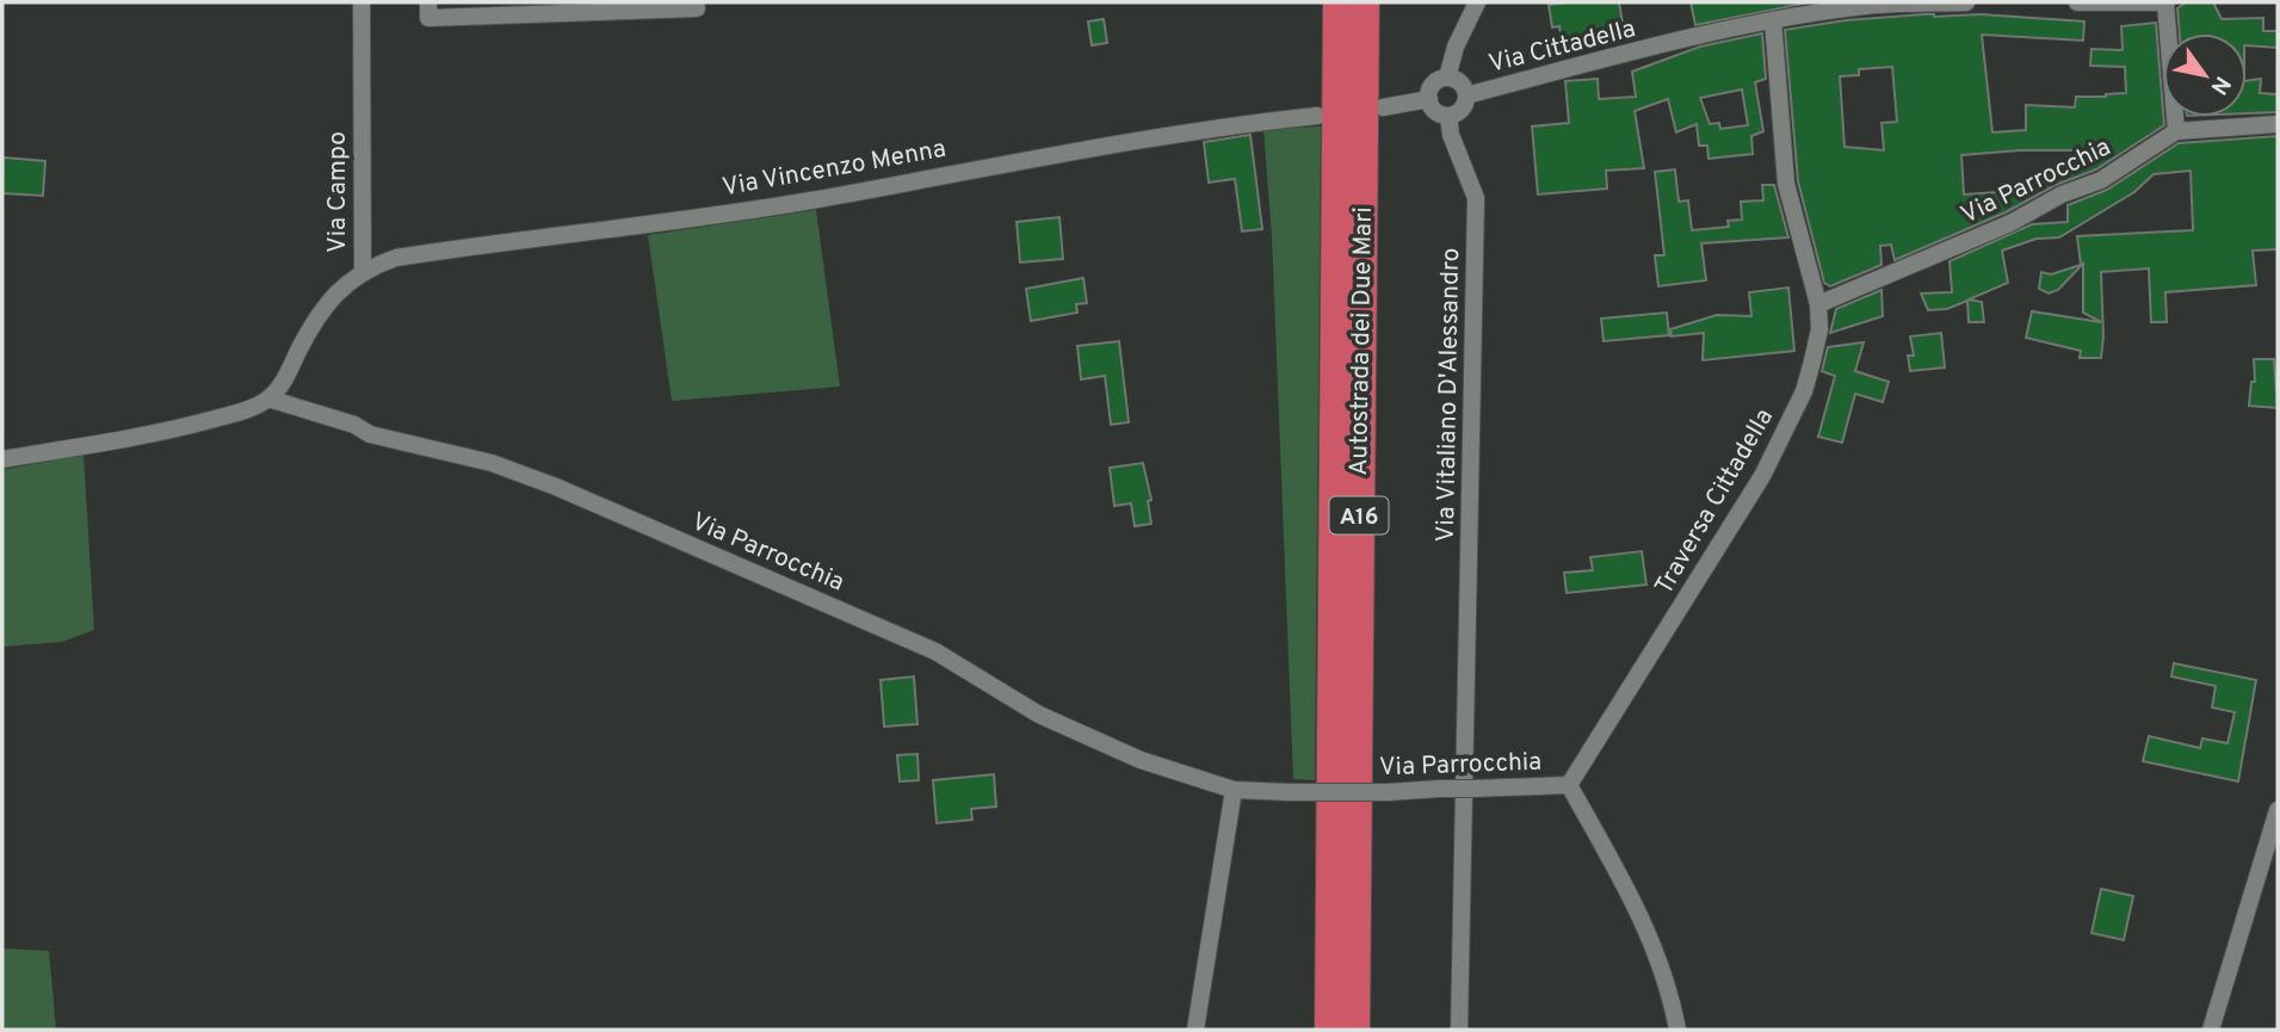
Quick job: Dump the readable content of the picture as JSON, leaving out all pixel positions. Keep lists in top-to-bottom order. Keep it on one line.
{"streets":{"highway":["Autostrada dei Due Mari","A16"],"street":["Via Cittadella","Via Vincenzo Menna","Via Parrocchia","Via Campo","Via Vitaliano D'Alessandro","Traversa Cittadella"]},"crossings":[["Via Cittadella","Via Vitaliano D'Alessandro"],["Via Cittadella","Traversa Cittadella"],["Via Vincenzo Menna","Via Campo"],["Via Parrocchia","Via Campo"],["Via Parrocchia","Traversa Cittadella"]],"north":"bottom right"}
